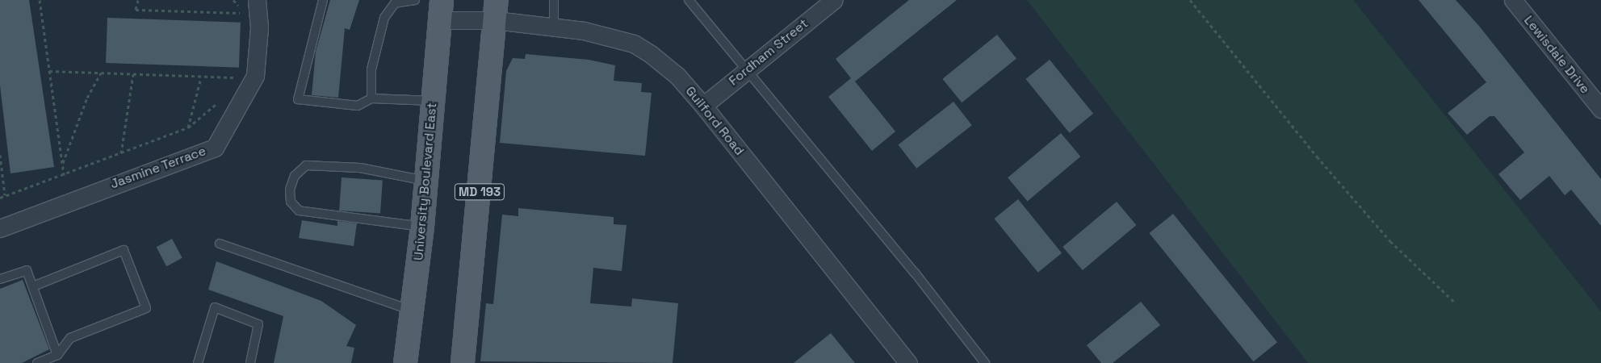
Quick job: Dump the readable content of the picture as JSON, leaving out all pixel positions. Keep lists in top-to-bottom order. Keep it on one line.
{"streets":{"main road":["University Boulevard East","MD 193"],"street":["Fordham Street","Lewisdale Drive","Guilford Road","Jasmine Terrace"]},"crossings":[["Fordham Street","Guilford Road"],["Guilford Road","University Boulevard East"],["Guilford Road","MD 193"]]}
